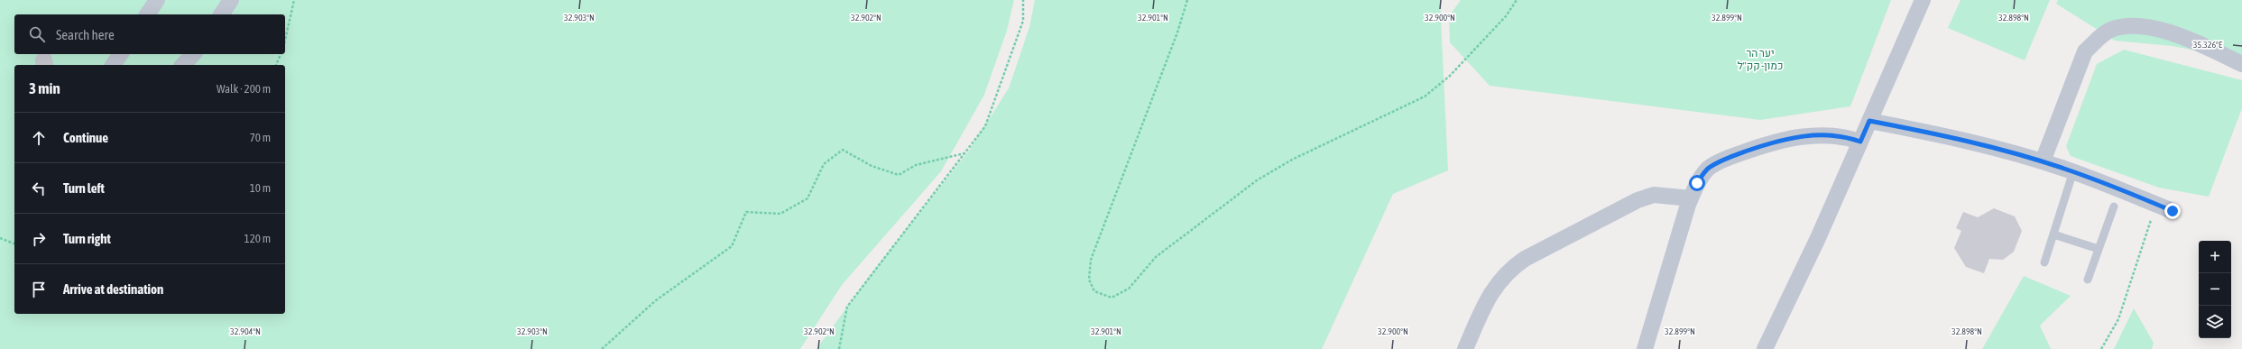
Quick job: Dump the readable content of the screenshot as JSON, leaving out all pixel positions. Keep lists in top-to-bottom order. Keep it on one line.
{"parks":["יער הר כמון- קק\"ל"],"page":{"search":"Search here","heading":["3 min","Walk · 200 m"],"list":[["Continue","70 m"],["Turn left","10 m"],["Turn right","120 m"],"Arrive at destination"],"map_buttons":["+","−"]},"coordinates":["32.903°N","32.902°N","32.901°N","32.900°N","32.899°N","32.898°N","35.326°E","32.904°N"]}
